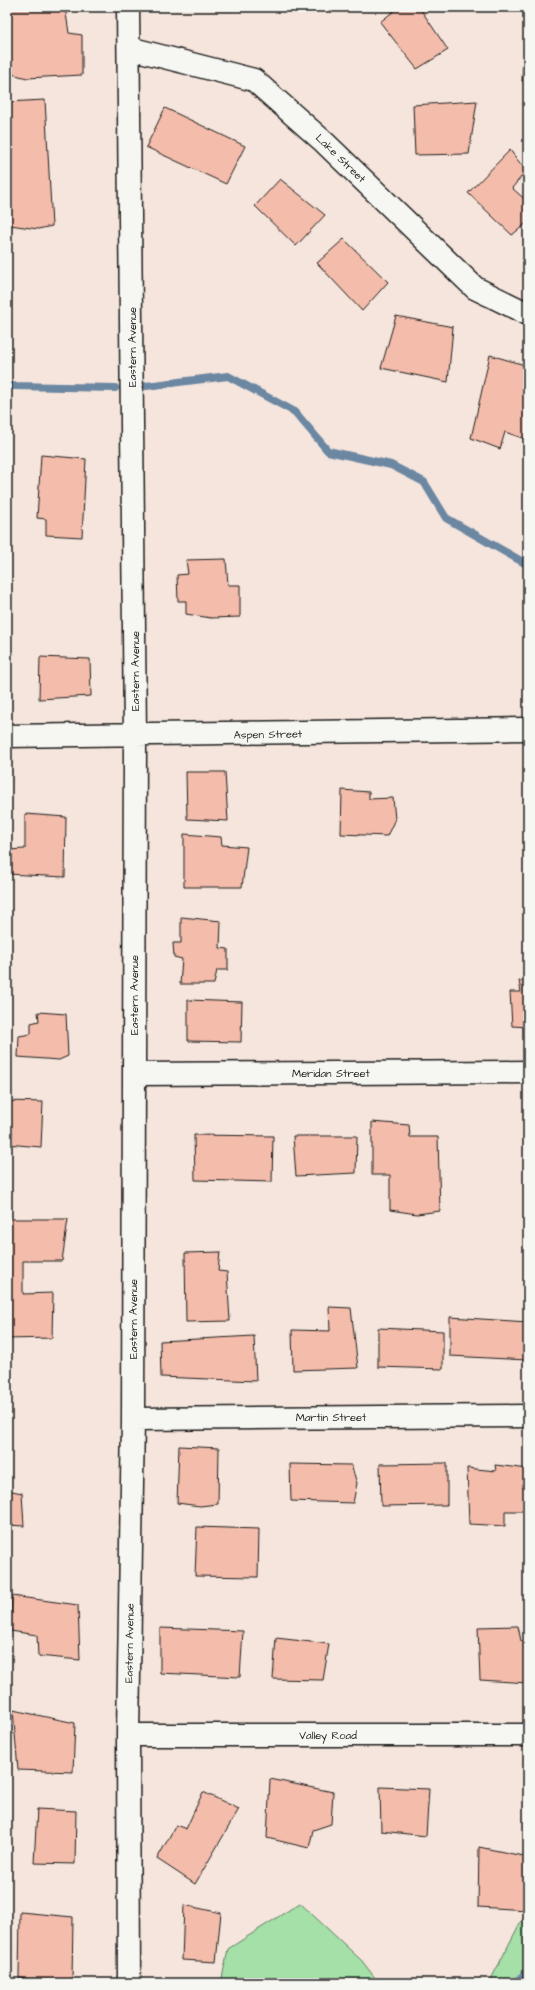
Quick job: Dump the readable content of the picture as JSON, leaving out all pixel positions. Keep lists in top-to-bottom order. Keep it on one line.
{"streets":{"street":["Lake Street","Eastern Avenue","Aspen Street","Meridan Street","Martin Street","Valley Road"]},"crossings":[["Lake Street","Eastern Avenue"],["Eastern Avenue","Aspen Street"],["Eastern Avenue","Meridan Street"],["Eastern Avenue","Martin Street"],["Eastern Avenue","Valley Road"]]}
